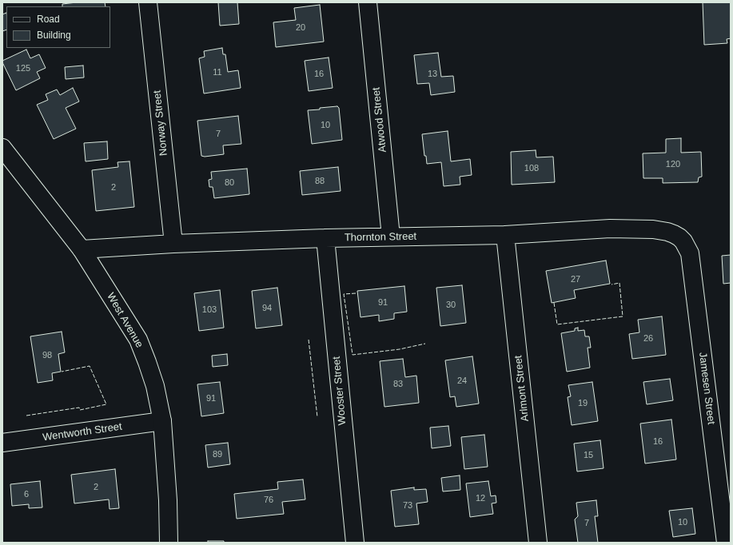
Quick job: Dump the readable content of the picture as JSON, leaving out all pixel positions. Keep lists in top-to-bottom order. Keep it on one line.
{"streets":{"street":["Atwood Street","Norway Street","Thornton Street","West Avenue","Arlmont Street","Jamesen Street","Wooster Street","Wentworth Street"]},"crossings":[["Atwood Street","Thornton Street"],["Norway Street","Thornton Street"],["Thornton Street","West Avenue"],["Thornton Street","Arlmont Street"],["Thornton Street","Jamesen Street"],["Thornton Street","Wooster Street"],["West Avenue","Wentworth Street"]],"house_numbers":["20","125","11","16","13","10","7","120","108","88","80","2","27","91","30","94","103","26","98","24","83","91","19","16","89","15","2","6","12","76","73","10","7"],"legend":["Road","Building"]}
